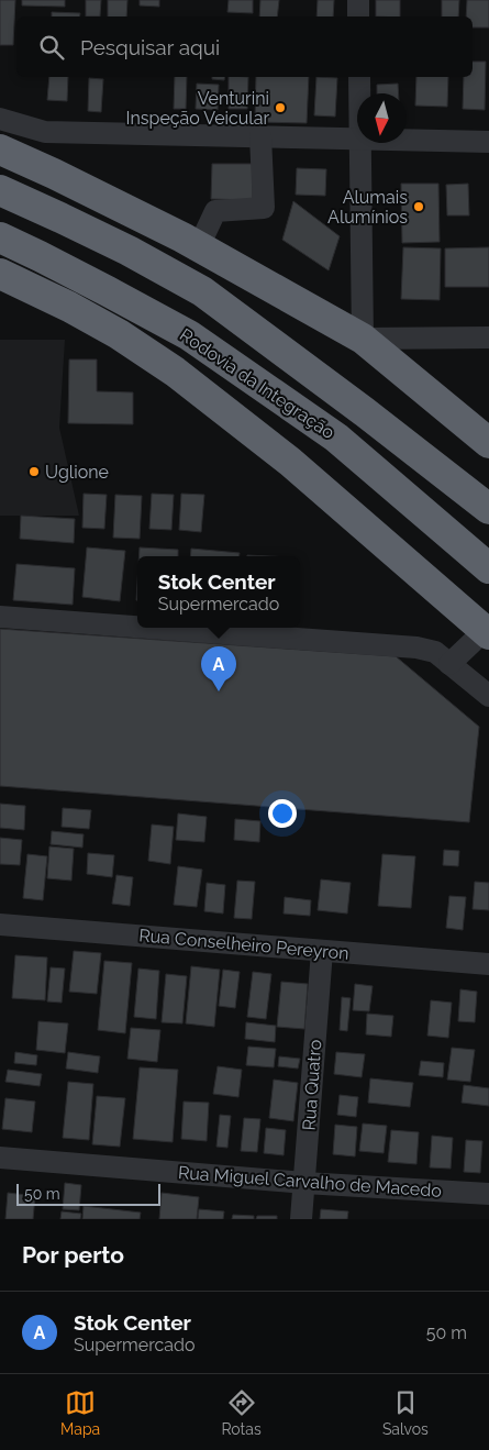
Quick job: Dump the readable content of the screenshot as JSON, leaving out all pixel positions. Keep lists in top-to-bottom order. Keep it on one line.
{"streets":{"highway":["Rodovia da Integração"],"street":["Rua Conselheiro Pereyron","Rua Quatro","Rua Miguel Carvalho de Macedo"]},"crossings":[["Rua Conselheiro Pereyron","Rua Quatro"],["Rua Quatro","Rua Miguel Carvalho de Macedo"]],"places":["Venturini Inspeção Veicular","Alumais Alumínios","Uglione"],"scale_bar":"50 m","north":"bottom","page":{"search":"Pesquisar aqui","popup":["Stok Center","Supermercado"],"pins":"A","scale":"50 m","heading":"Por perto","list":[{"mark":"A","name":"Stok Center","note":"Supermercado","value":"50 m"}],"nav":["Mapa","Rotas","Salvos"]}}
